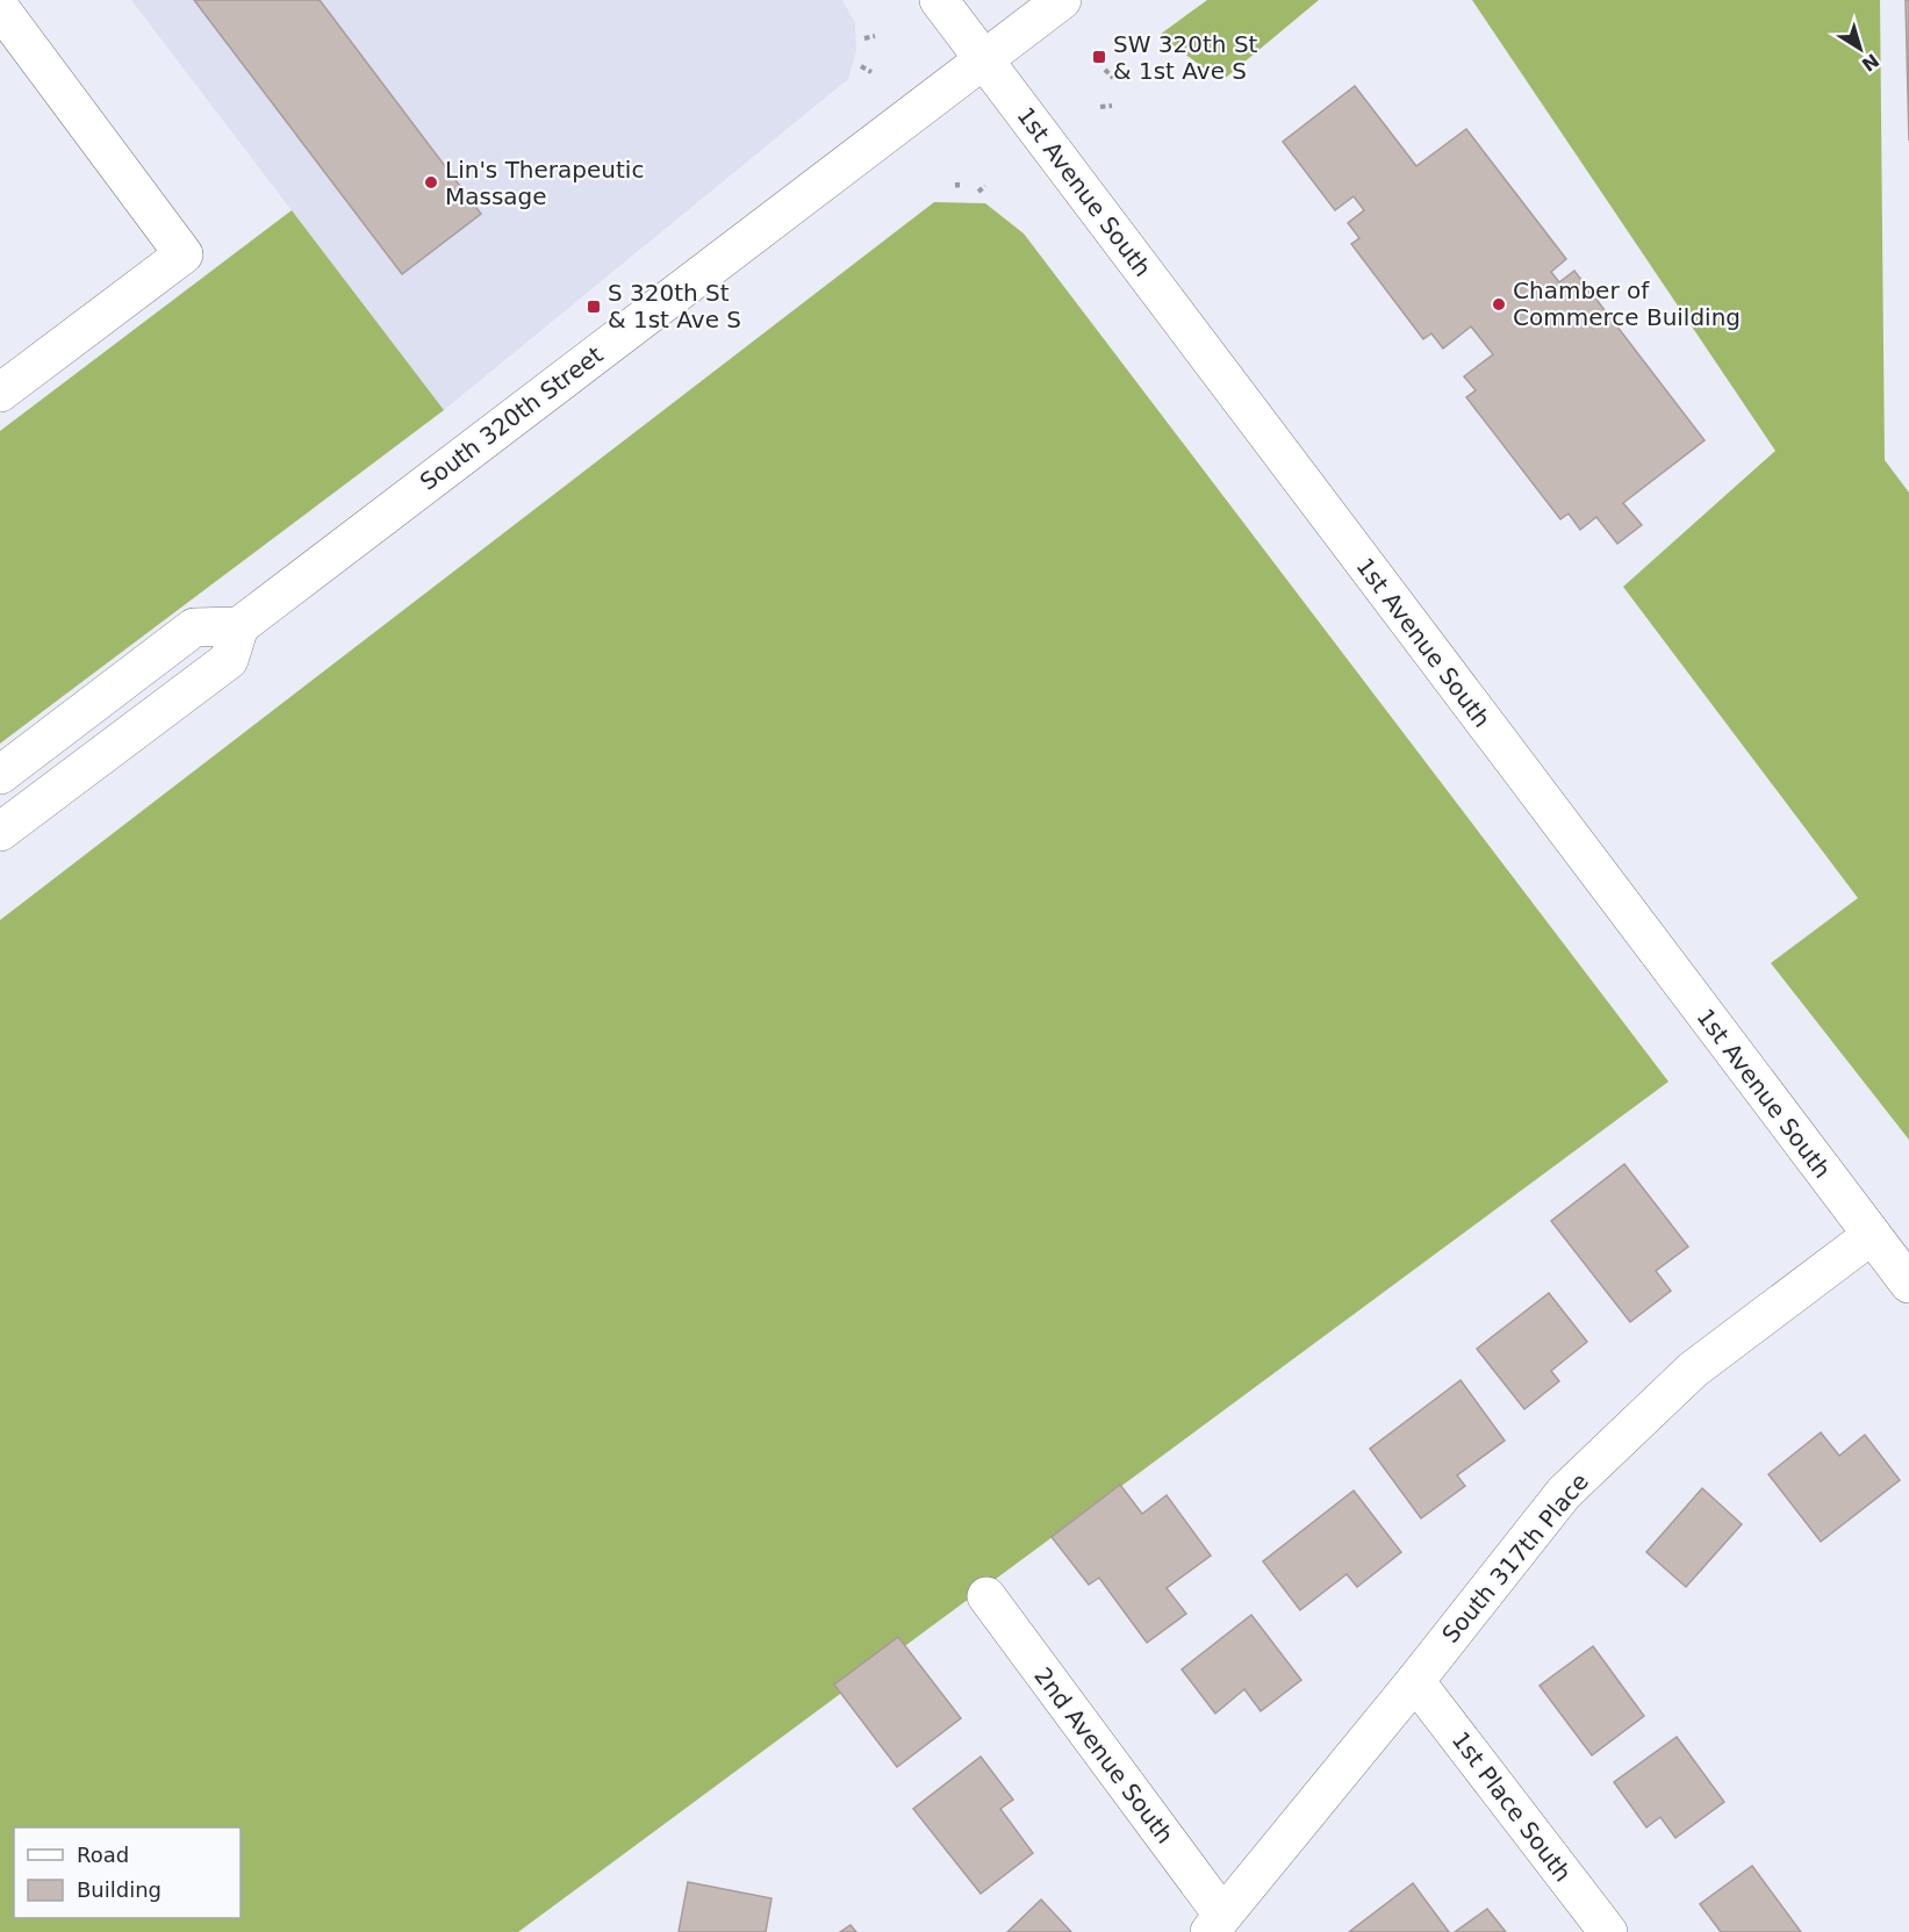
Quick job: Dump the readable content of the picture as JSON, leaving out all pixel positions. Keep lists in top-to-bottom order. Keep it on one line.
{"streets":{"main road":["1st Avenue South","South 320th Street","South 317th Place","2nd Avenue South","1st Place South"]},"crossings":[["1st Avenue South","South 320th Street"],["1st Avenue South","South 317th Place"],["South 317th Place","2nd Avenue South"],["South 317th Place","1st Place South"]],"places":{"transit":["SW 320th St & 1st Ave S","S 320th St & 1st Ave S"],"other":["Lin's Therapeutic Massage","Chamber of Commerce Building"]},"legend":["Road","Building"],"north":"bottom right"}
